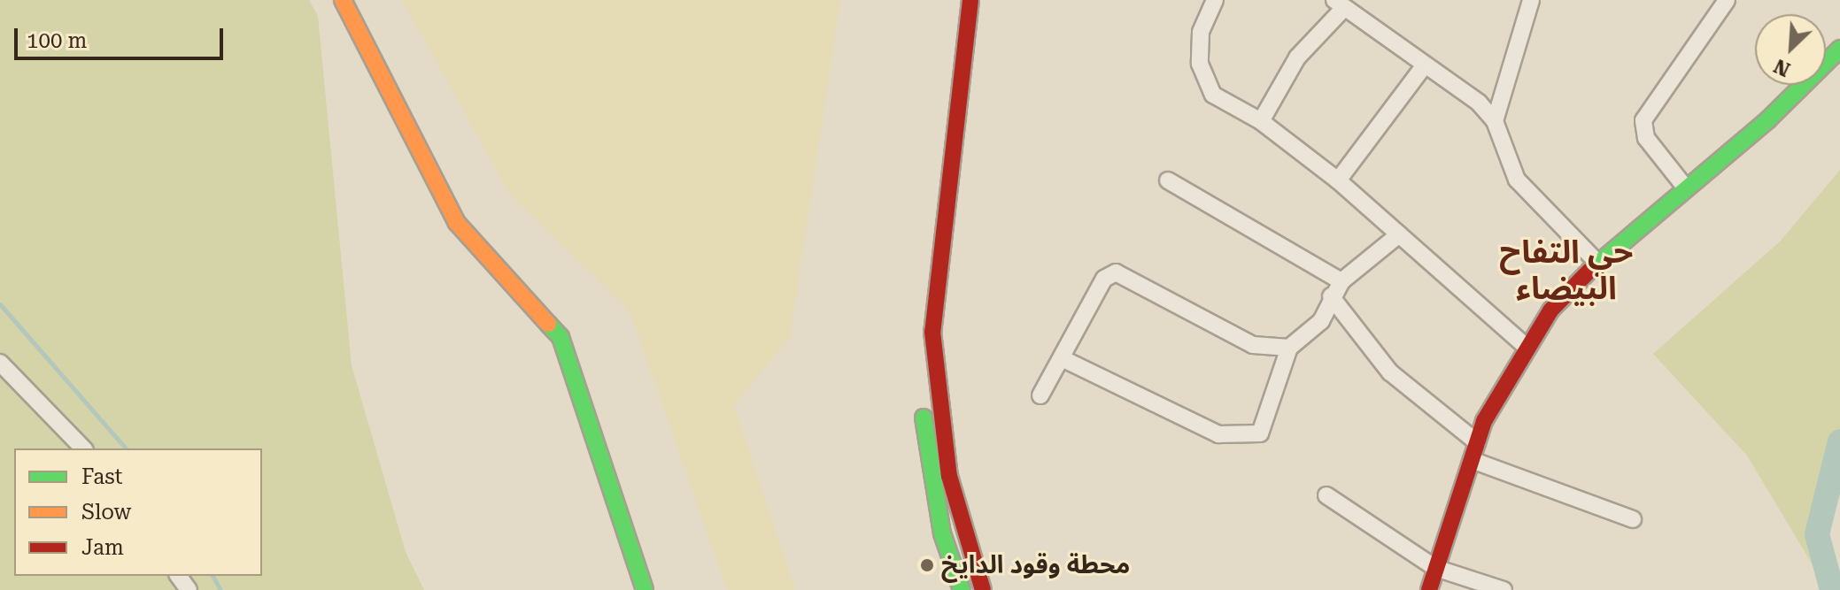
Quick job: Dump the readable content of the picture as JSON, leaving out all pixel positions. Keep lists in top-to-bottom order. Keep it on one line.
{"districts":["حي التفاح البيضاء"],"places":["محطة وقود الدايخ"],"legend":["Fast","Slow","Jam"],"scale_bar":"100 m","north":"bottom left"}
